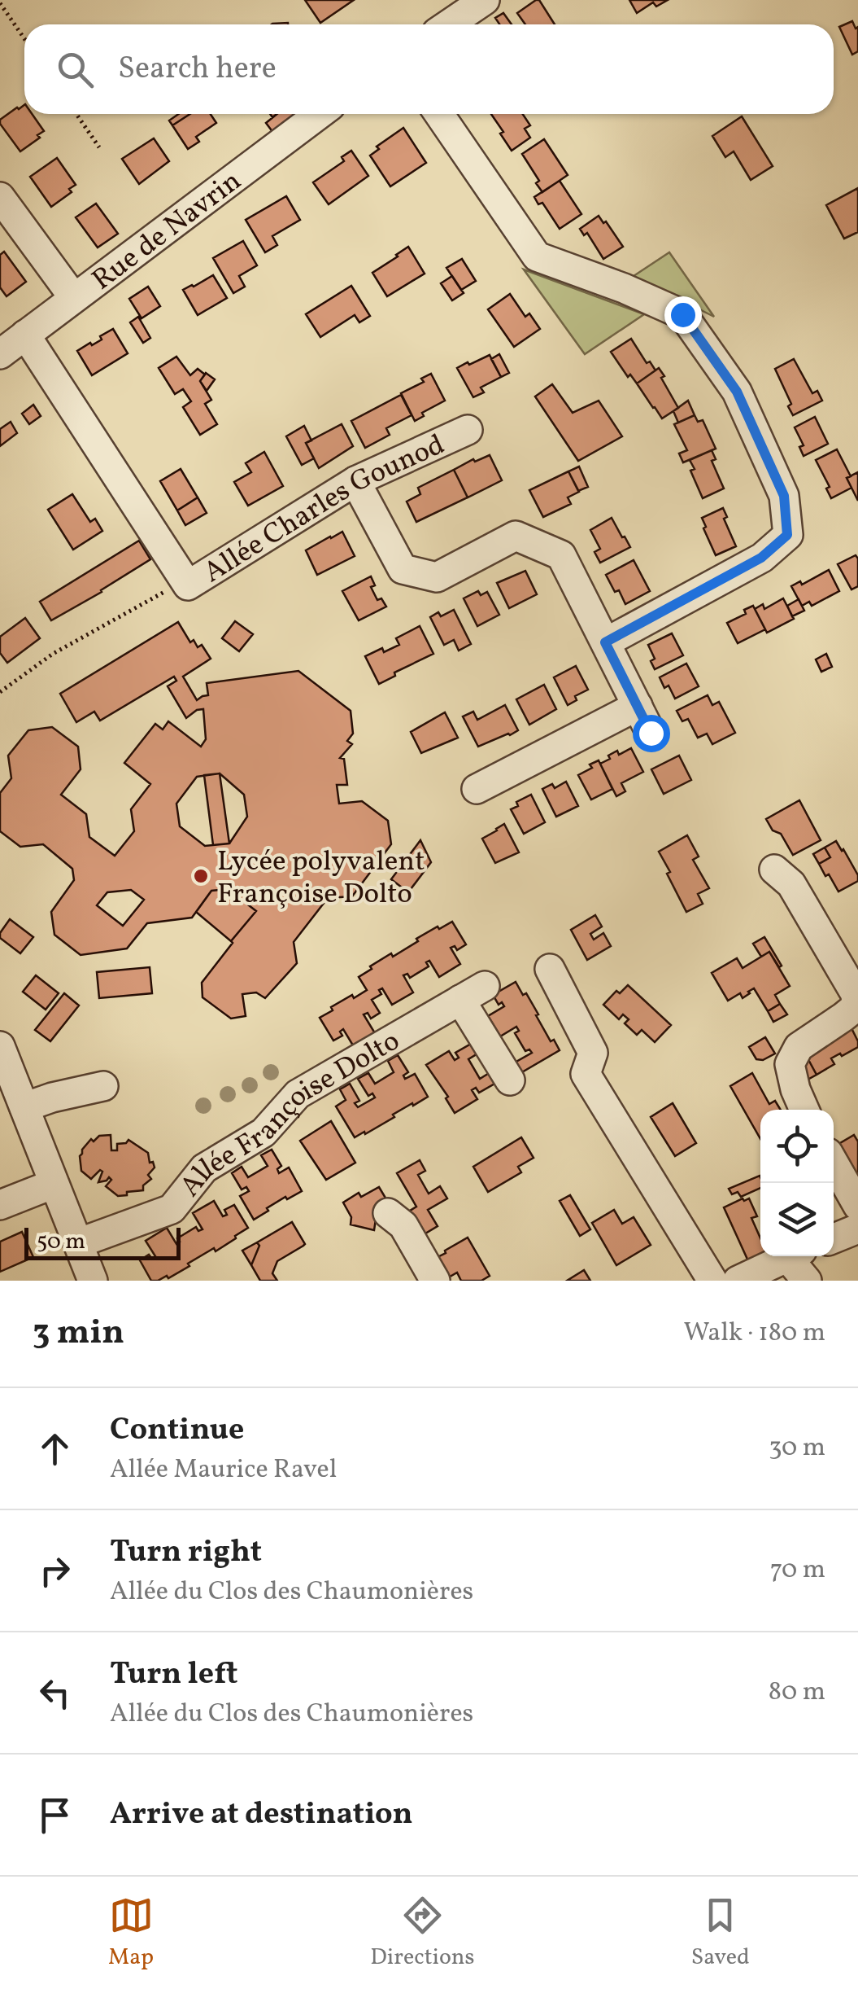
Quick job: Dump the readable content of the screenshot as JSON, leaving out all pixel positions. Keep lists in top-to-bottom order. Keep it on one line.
{"streets":{"street":["Rue de Navrin","Allée Charles Gounod","Allée Françoise Dolto"]},"crossings":[["Rue de Navrin","Allée Charles Gounod"]],"places":["Lycée polyvalent Françoise Dolto"],"scale_bar":"50 m","page":{"search":"Search here","scale":"50 m","heading":["3 min","Walk · 180 m"],"list":[["Continue","Allée Maurice Ravel","30 m"],["Turn right","Allée du Clos des Chaumonières","70 m"],["Turn left","Allée du Clos des Chaumonières","80 m"],"Arrive at destination"],"nav":["Map","Directions","Saved"]}}
